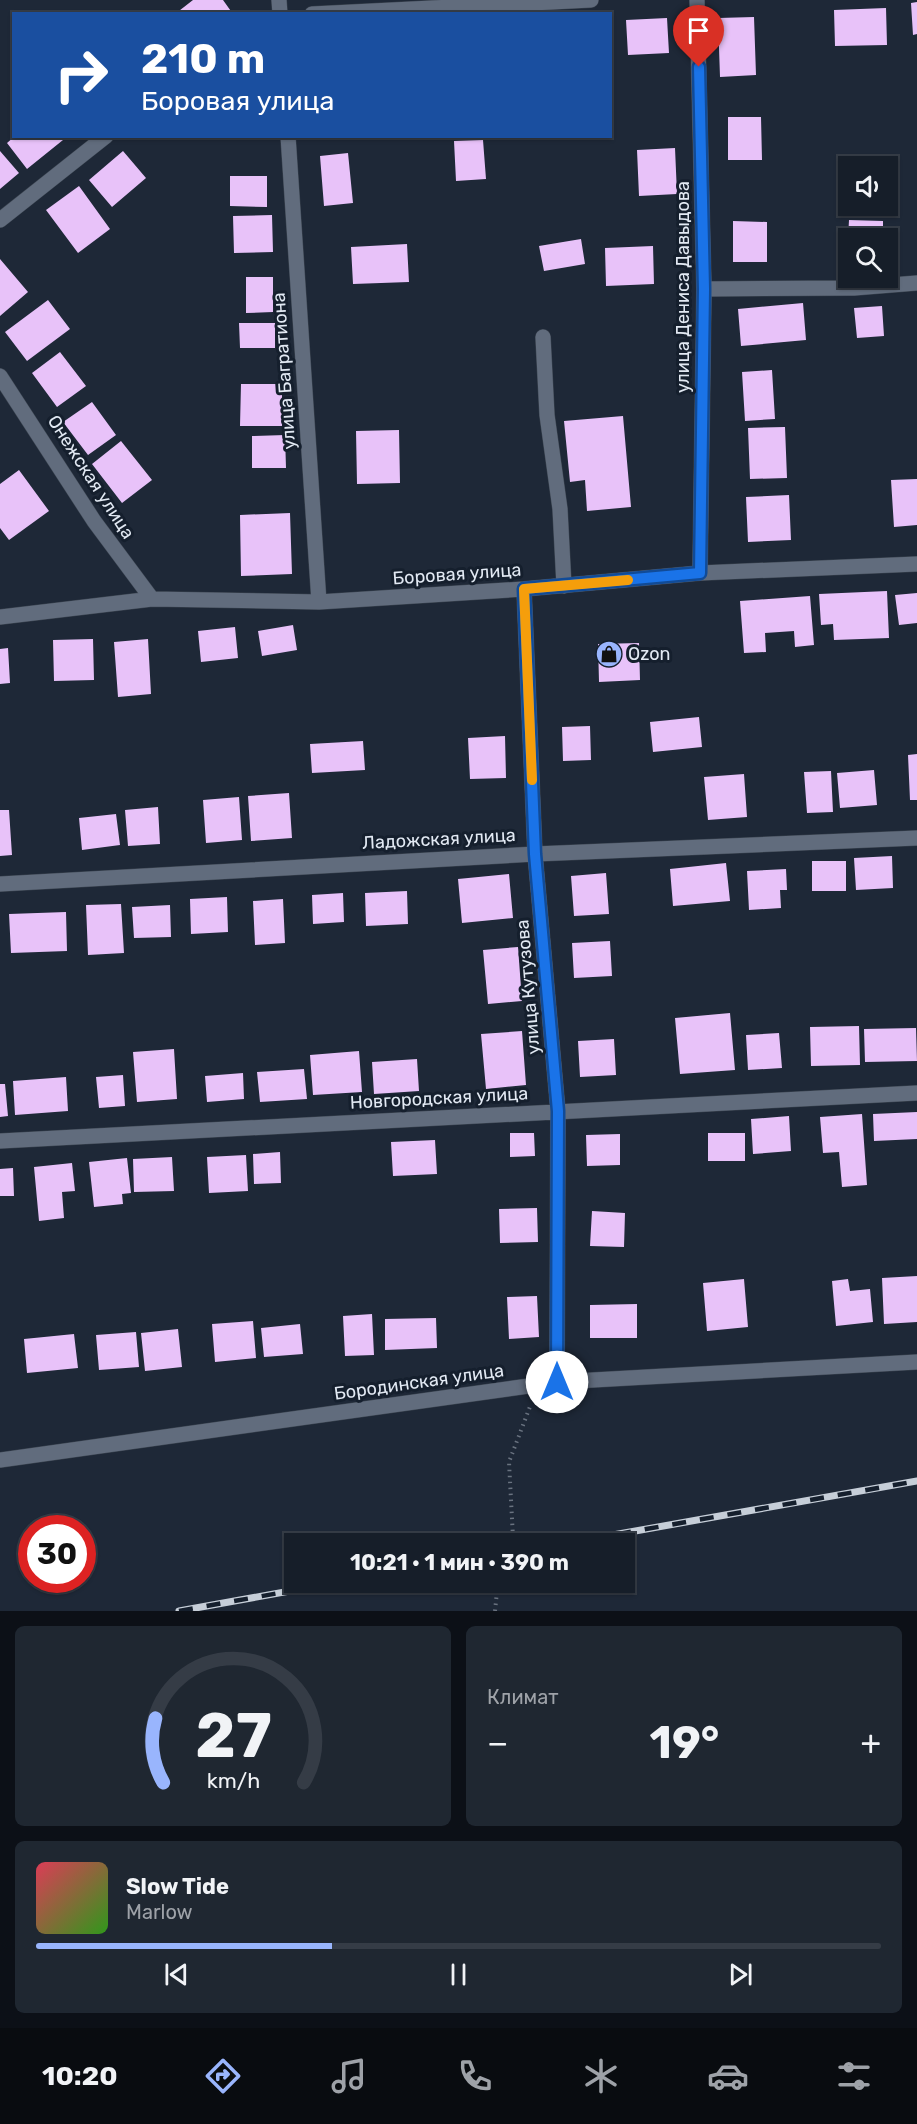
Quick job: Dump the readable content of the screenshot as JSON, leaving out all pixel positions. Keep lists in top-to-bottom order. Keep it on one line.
{"streets":{"street":["улица Дениса Давыдова","улица Багратиона","Онежская улица","Боровая улица","Ладожская улица","улица Кутузова","Новгородская улица","Бородинская улица"]},"crossings":[["улица Дениса Давыдова","Боровая улица"],["улица Багратиона","Боровая улица"],["Онежская улица","Боровая улица"],["Боровая улица","улица Кутузова"],["Ладожская улица","улица Кутузова"],["улица Кутузова","Новгородская улица"],["улица Кутузова","Бородинская улица"]],"places":{"shop":["Ozon"]},"page":{"turn":["210 m","Боровая улица"],"limit":"30","trip":"10:21 · 1 мин · 390 m","tile":"Климат","heat":["−","19°","+"],"song":["Slow Tide","Marlow"],"tabs":"10:20","gauge":["27","km/h"]}}
